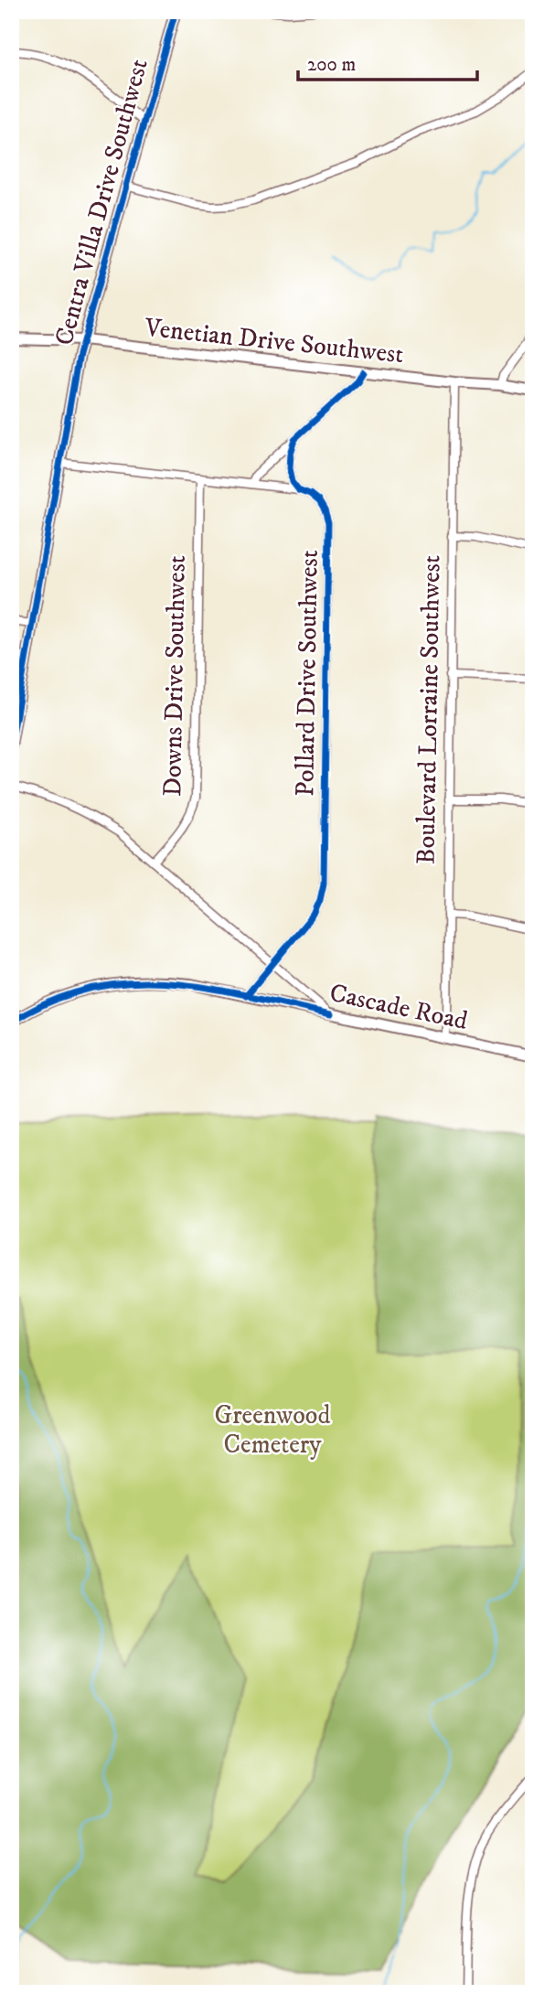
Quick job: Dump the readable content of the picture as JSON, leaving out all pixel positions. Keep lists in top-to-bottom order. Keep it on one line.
{"streets":{"street":["Centra Villa Drive Southwest","Venetian Drive Southwest","Pollard Drive Southwest","Downs Drive Southwest","Boulevard Lorraine Southwest","Cascade Road"]},"crossings":[["Centra Villa Drive Southwest","Venetian Drive Southwest"],["Venetian Drive Southwest","Boulevard Lorraine Southwest"],["Pollard Drive Southwest","Cascade Road"],["Boulevard Lorraine Southwest","Cascade Road"]],"parks":["Greenwood Cemetery"],"scale_bar":"200 m"}
